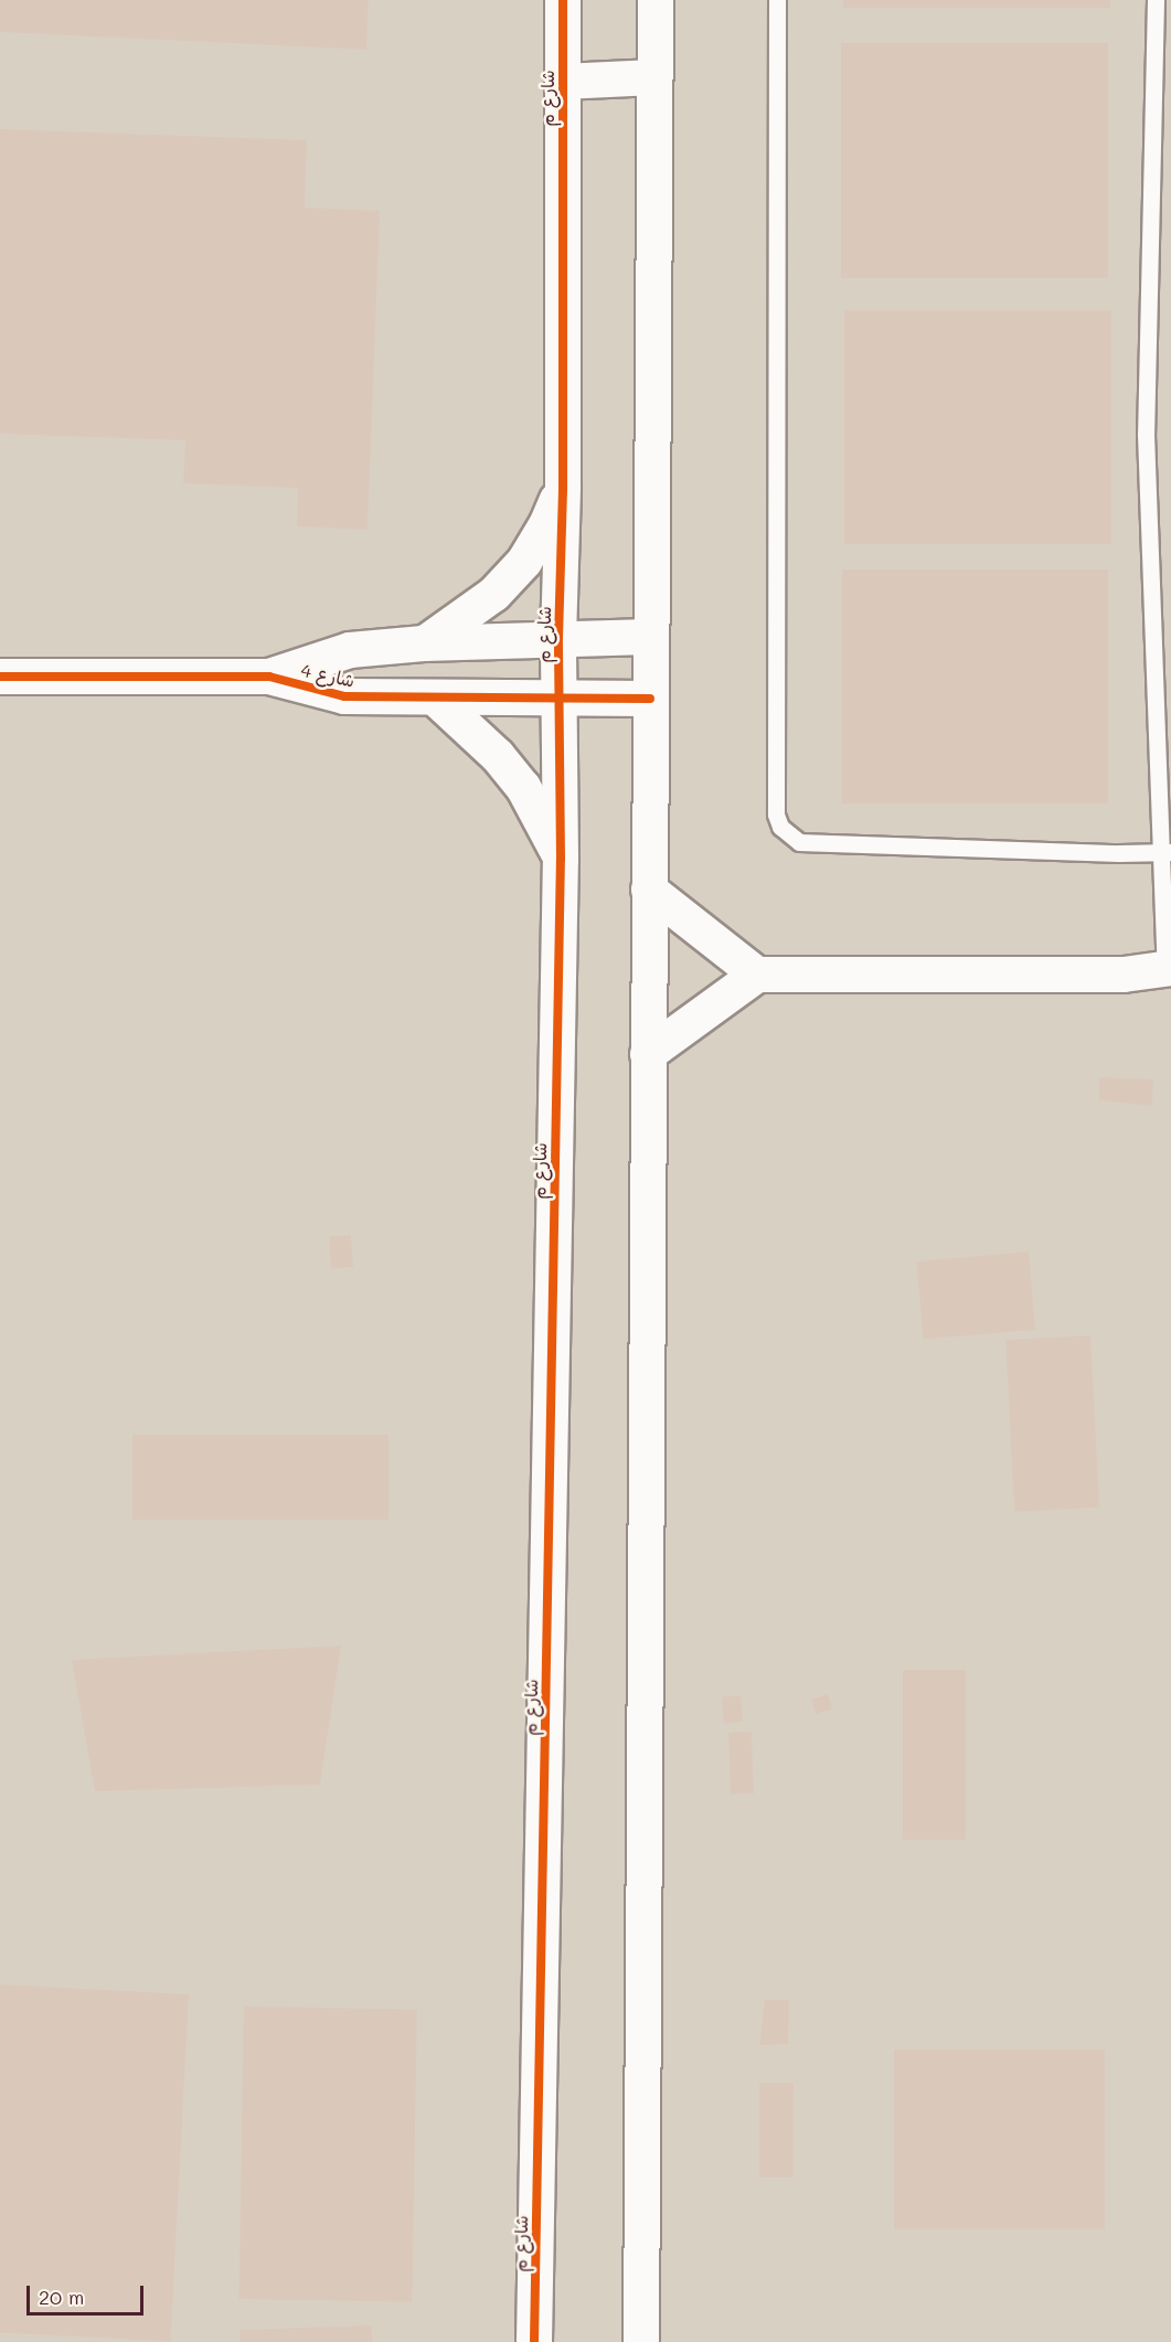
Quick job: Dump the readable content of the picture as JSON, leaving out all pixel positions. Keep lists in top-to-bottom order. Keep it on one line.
{"streets":{"street":["شارع م","شارع 4"]},"crossings":[["شارع م","شارع 4"]],"scale_bar":"20 m"}
